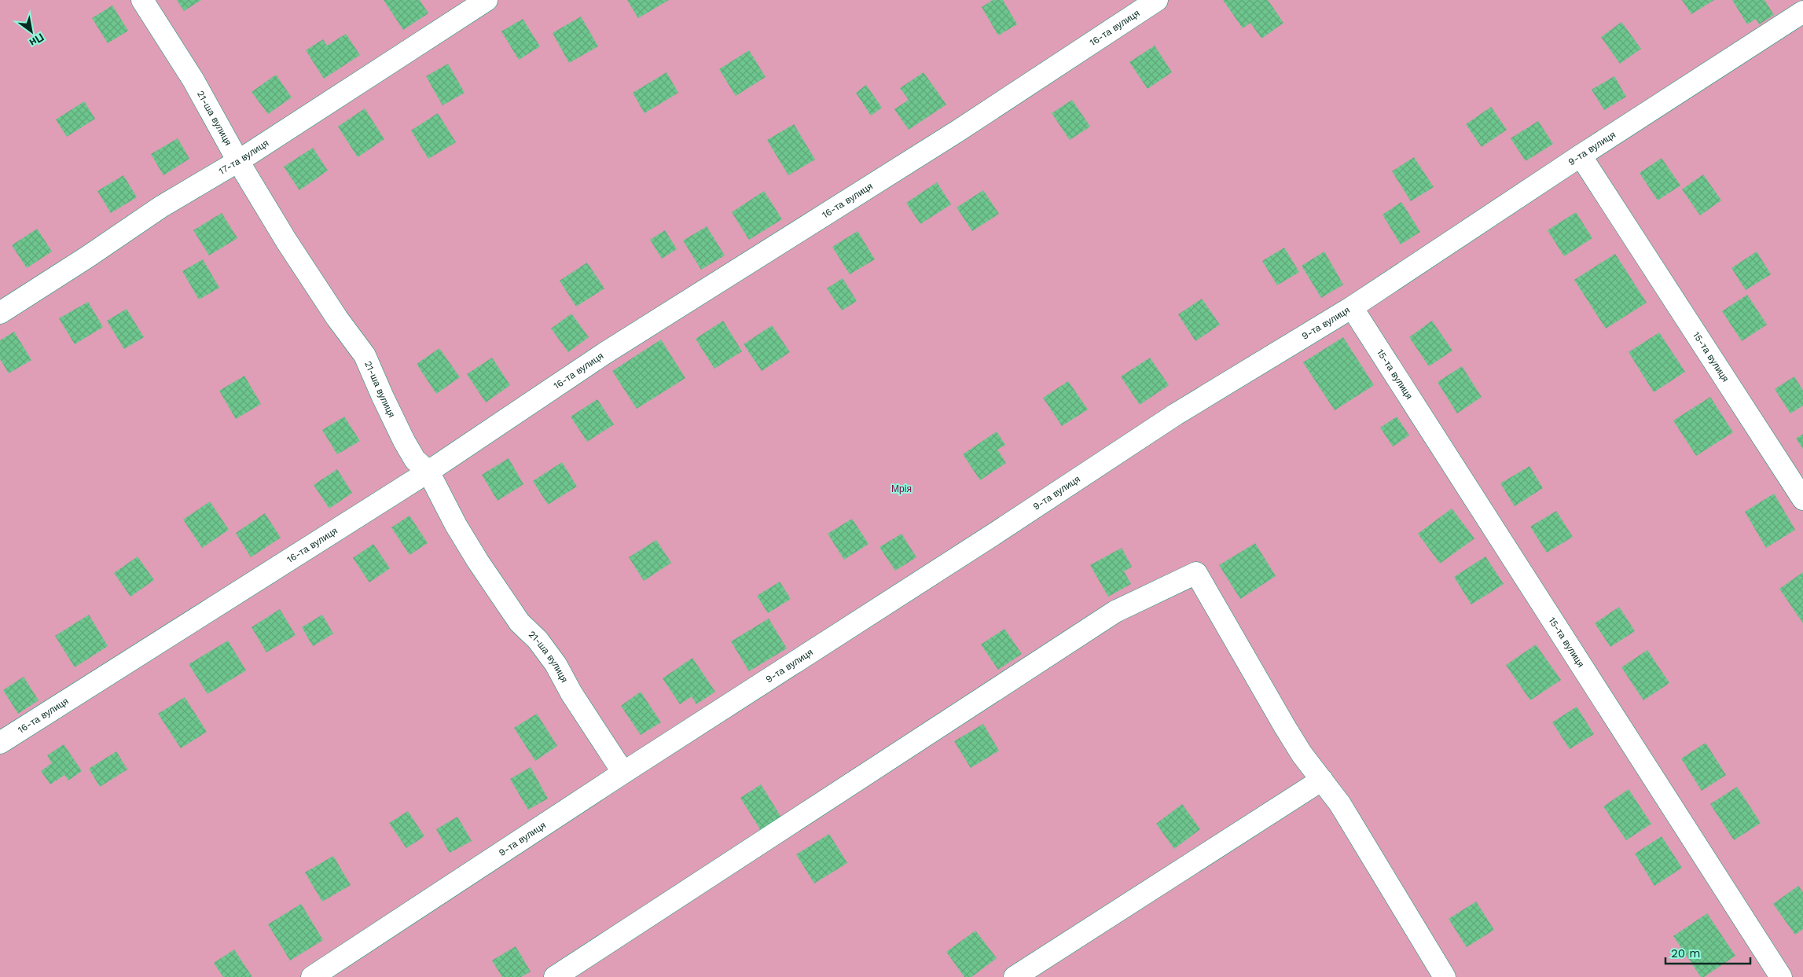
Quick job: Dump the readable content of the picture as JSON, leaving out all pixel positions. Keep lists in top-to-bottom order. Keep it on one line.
{"streets":{"street":["16-та вулиця","21-ша вулиця","9-та вулиця","17-та вулиця","15-та вулиця"]},"crossings":[["16-та вулиця","21-ша вулиця"],["21-ша вулиця","9-та вулиця"],["21-ша вулиця","17-та вулиця"],["9-та вулиця","15-та вулиця"]],"parks":["Мрія"],"scale_bar":"20 m","north":"bottom right"}
